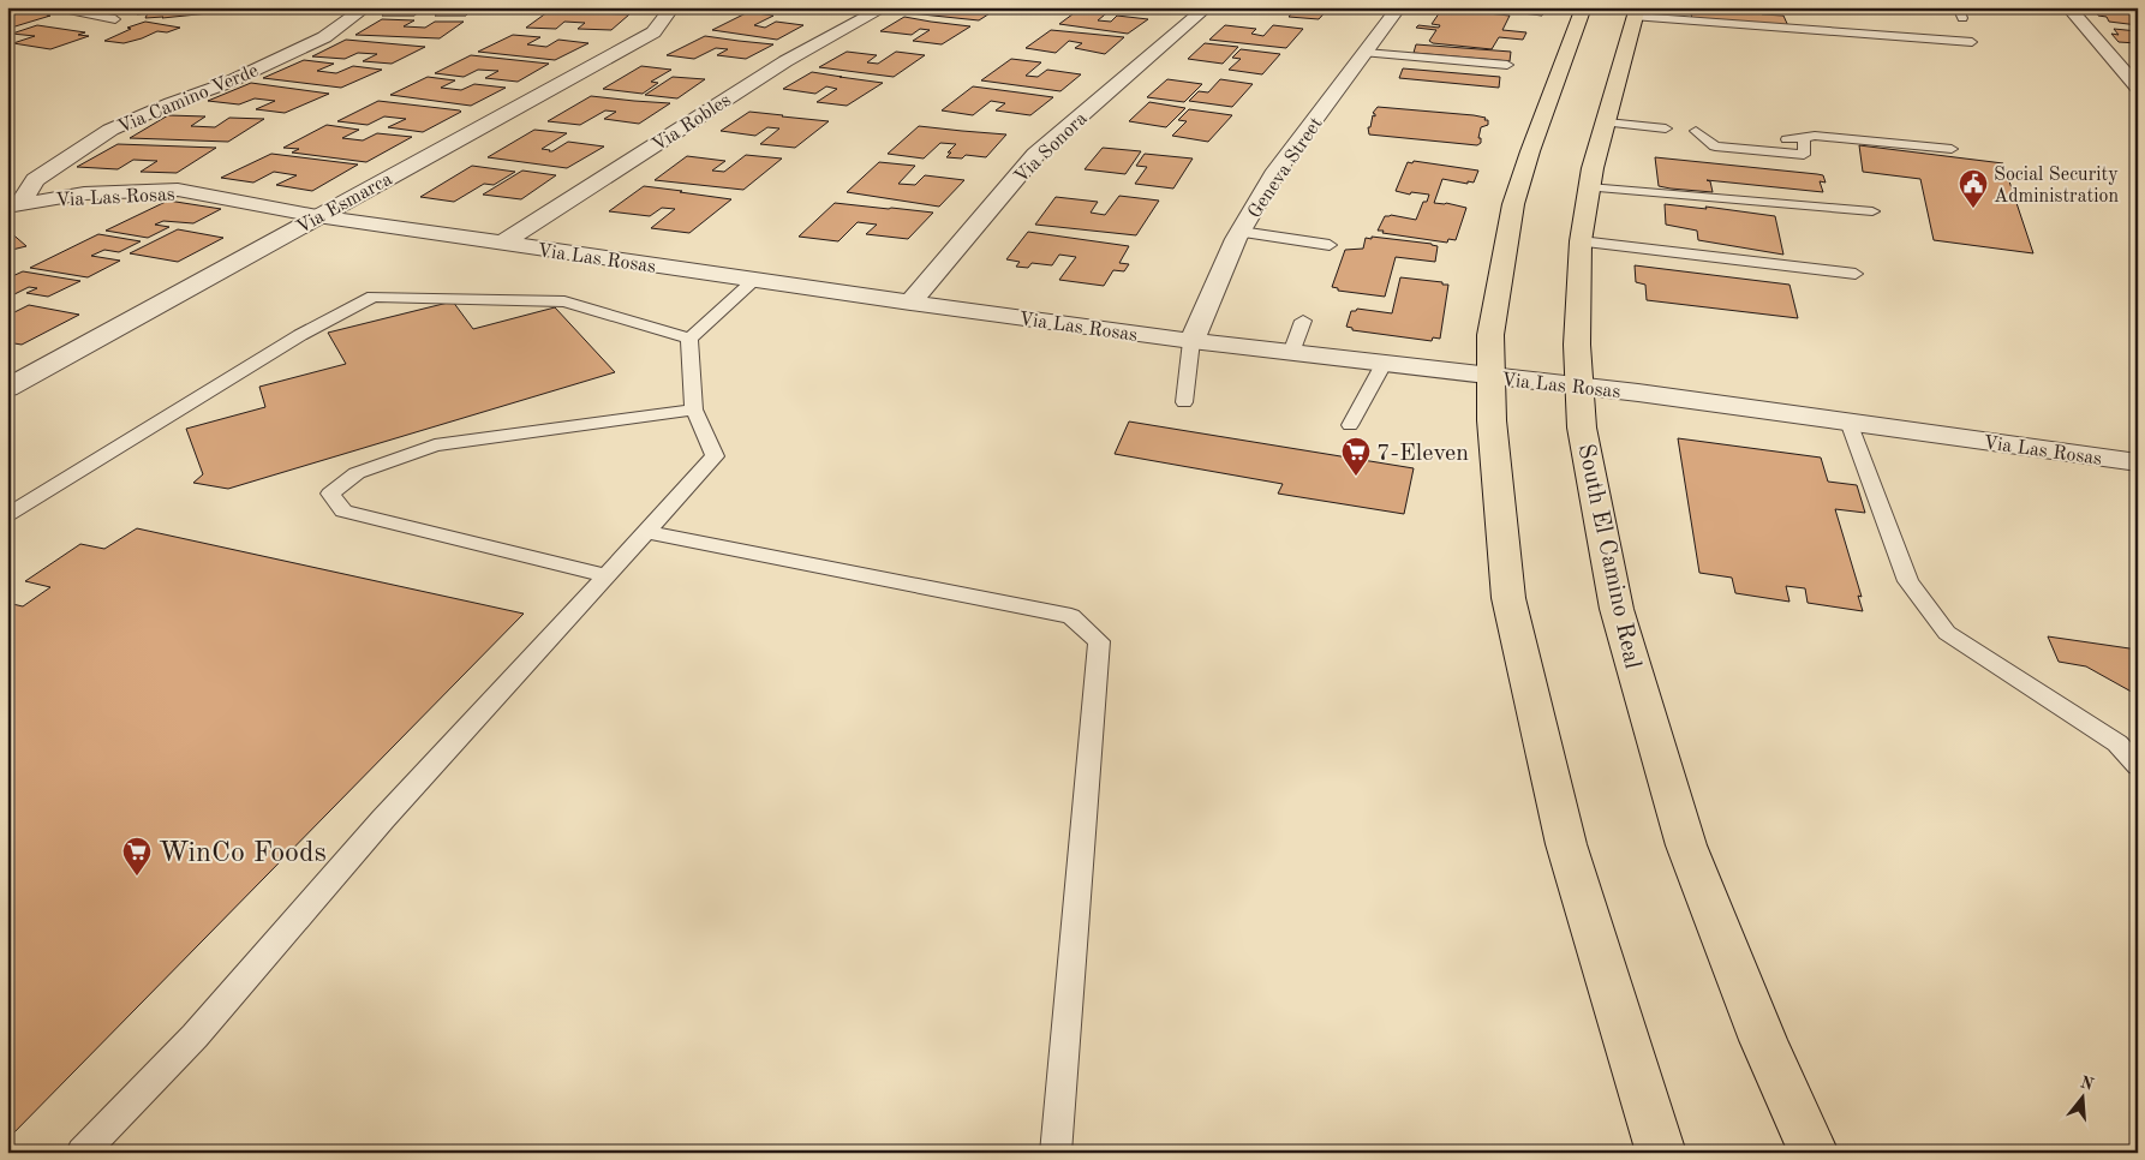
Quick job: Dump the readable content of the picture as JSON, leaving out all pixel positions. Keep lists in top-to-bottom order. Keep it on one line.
{"streets":{"main road":["South El Camino Real"],"street":["Via Camino Verde","Via Robles","Via Sonora","Geneva Street","Via Las Rosas","Via Esmarca"]},"crossings":[["Via Camino Verde","Via Las Rosas"],["Via Robles","Via Las Rosas"],["Via Sonora","Via Las Rosas"],["Geneva Street","Via Las Rosas"],["Via Las Rosas","Via Esmarca"],["Via Las Rosas","South El Camino Real"]],"places":{"public building":["Social Security Administration"],"supermarket":["7-Eleven","WinCo Foods"]},"north":"top"}
